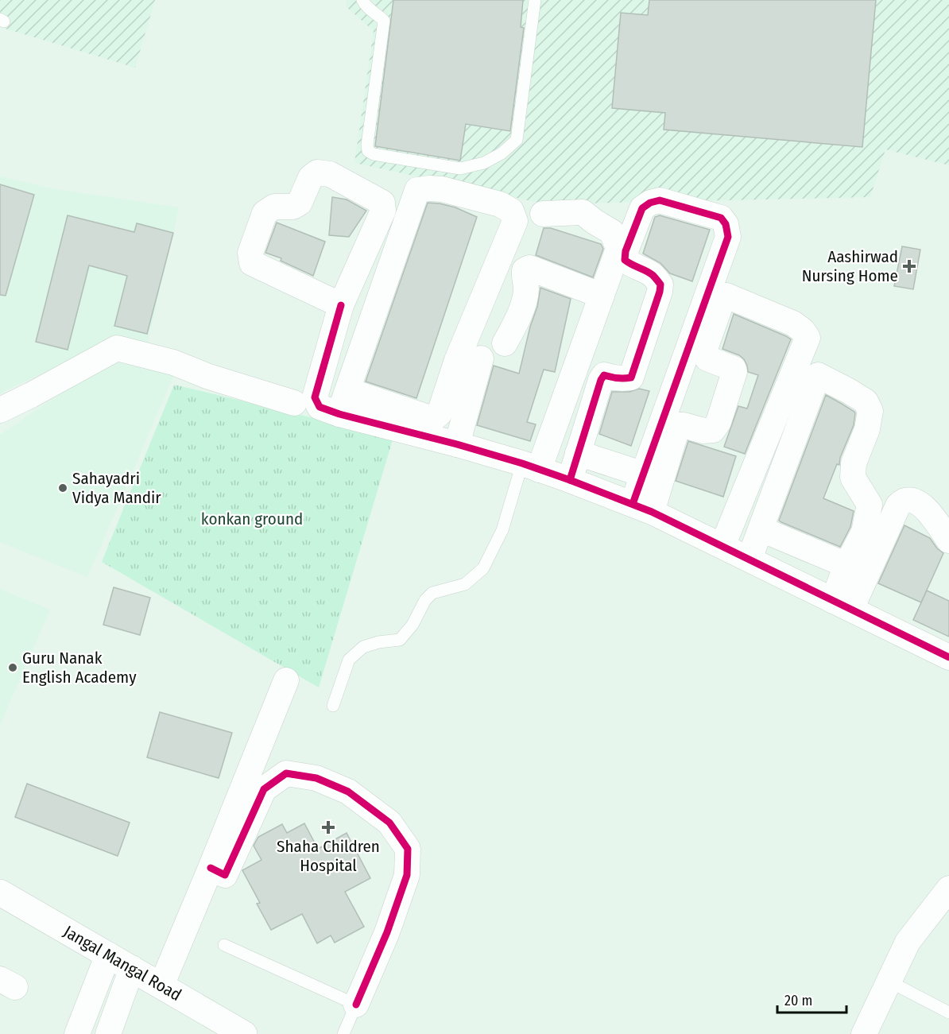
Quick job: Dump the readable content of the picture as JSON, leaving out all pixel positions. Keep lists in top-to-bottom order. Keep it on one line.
{"streets":{"main road":["Jangal Mangal Road"]},"parks":["konkan ground"],"places":{"health":["Aashirwad Nursing Home","Shaha Children Hospital"],"other":["Sahayadri Vidya Mandir","Guru Nanak English Academy"]},"scale_bar":"20 m"}
